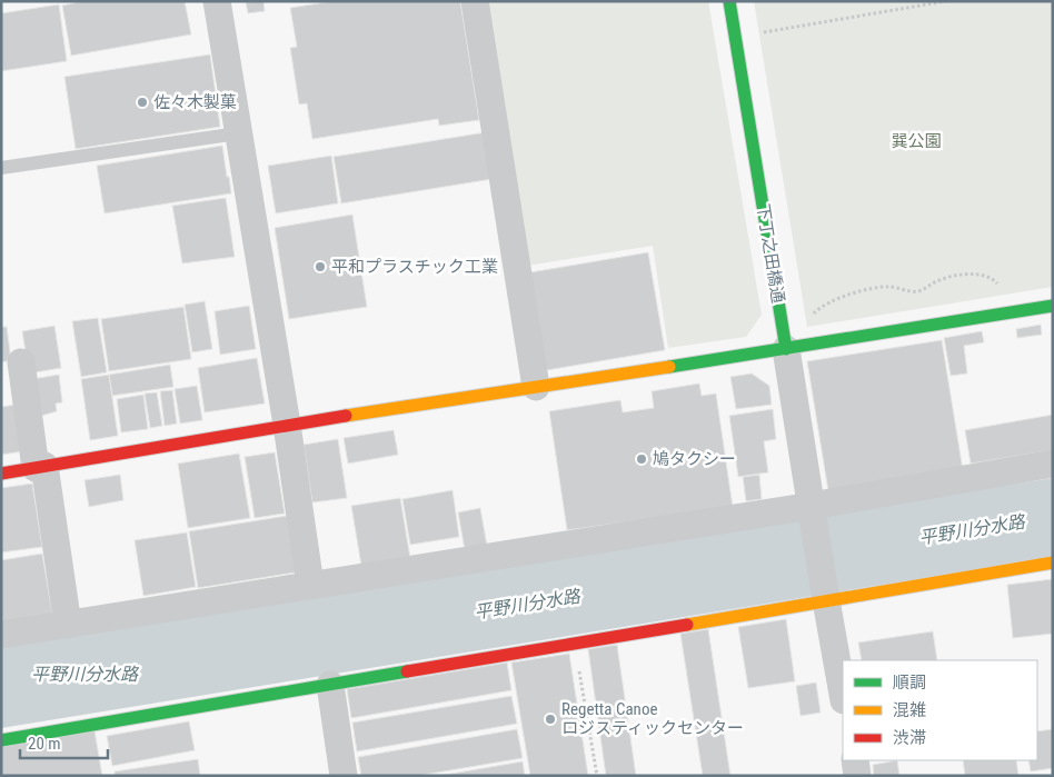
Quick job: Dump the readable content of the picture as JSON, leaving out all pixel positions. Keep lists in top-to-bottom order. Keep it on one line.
{"streets":{"street":["下丁之田橋通"]},"water":["平野川分水路"],"parks":["巽公園"],"places":["佐々木製菓","平和プラスチック工業","鳩タクシー","Regetta Canoe ロジスティックセンター"],"legend":["順調","混雑","渋滞"],"scale_bar":"20 m"}
